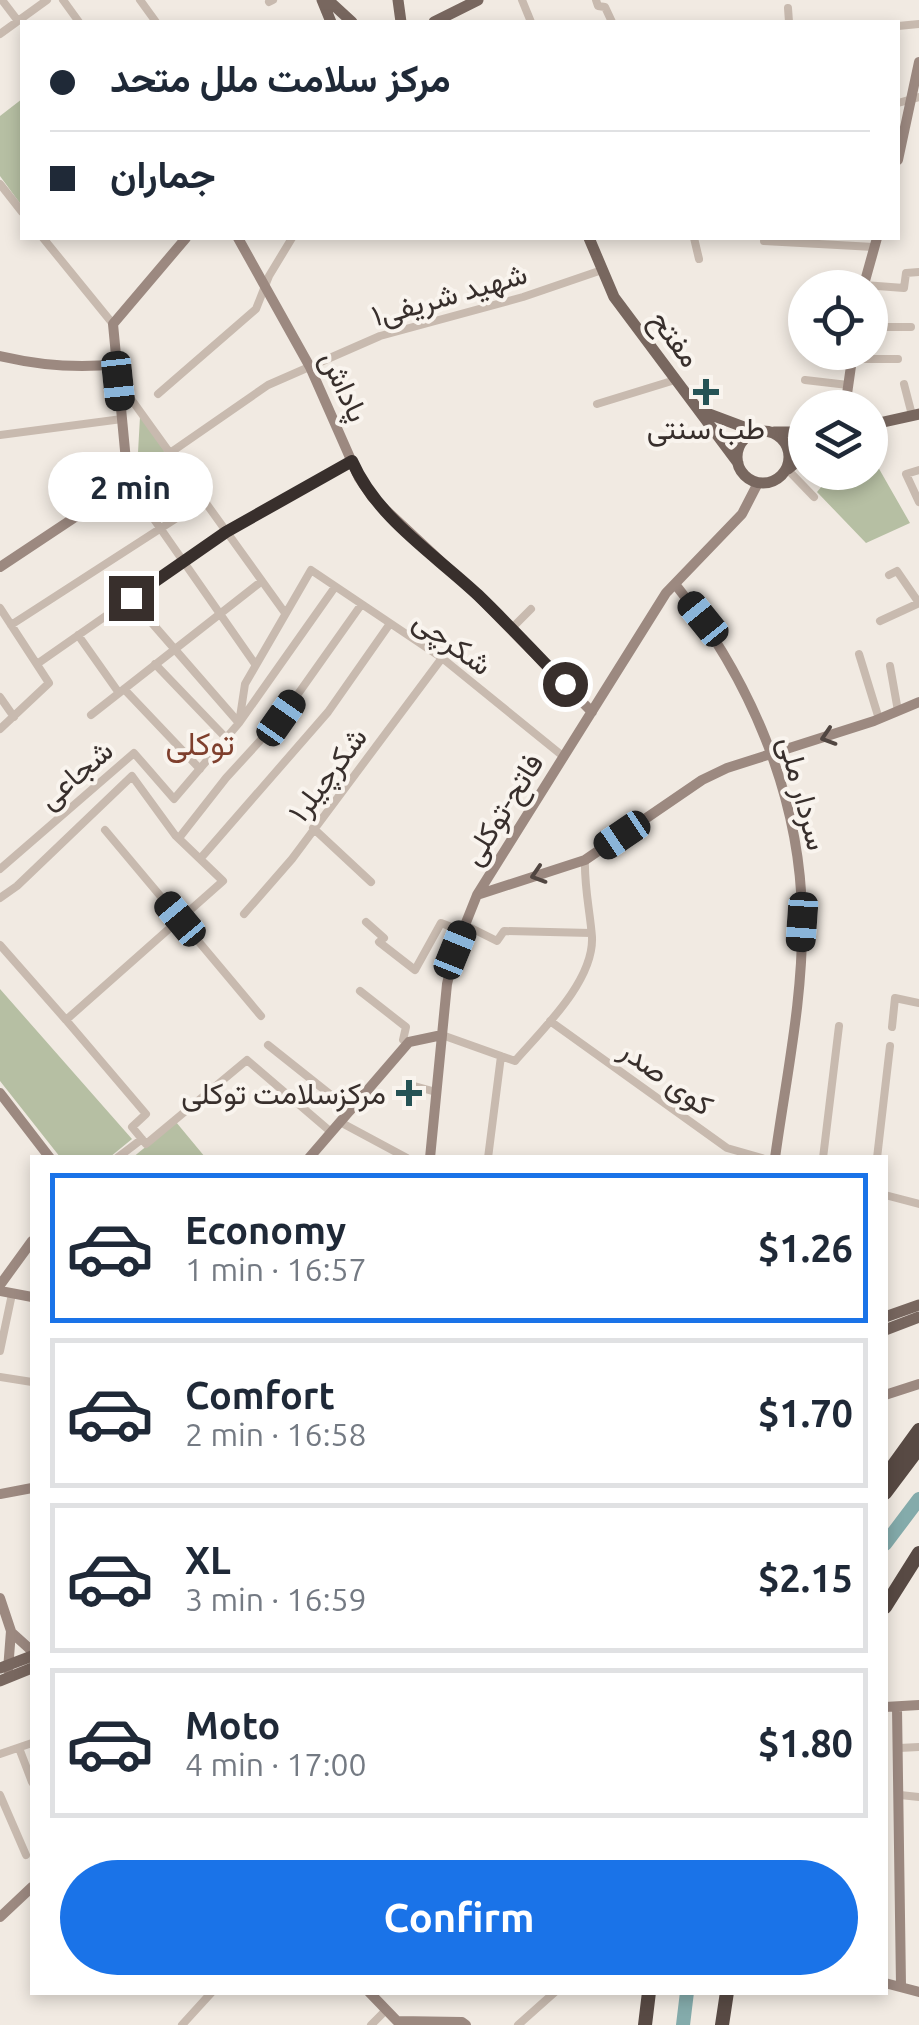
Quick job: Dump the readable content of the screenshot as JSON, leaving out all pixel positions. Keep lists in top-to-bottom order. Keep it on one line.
{"streets":{"main road":["مفتح"],"street":["شهید شریفی۱","پاداش","شکرچی","شجاعی","شکرچیلر۱","سردار ملی","فاتح-توکلی","کوی صدر"]},"crossings":[["شهید شریفی۱","مفتح"],["شهید شریفی۱","پاداش"],["مفتح","فاتح-توکلی"],["پاداش","فاتح-توکلی"],["شکرچی","شکرچیلر۱"],["شکرچی","فاتح-توکلی"],["سردار ملی","فاتح-توکلی"]],"districts":["توکلی"],"places":{"health":["طب سنتی","مرکزسلامت توکلی"]},"page":{"banner":["مرکز سلامت ملل متحد","جماران"],"bubble":"2 min","list":[{"name":"Economy","note":"1 min · 16:57","value":"$1.26"},{"name":"Comfort","note":"2 min · 16:58","value":"$1.70"},{"name":"XL","note":"3 min · 16:59","value":"$2.15"},{"name":"Moto","note":"4 min · 17:00","value":"$1.80"}],"buttons":"Confirm"}}
